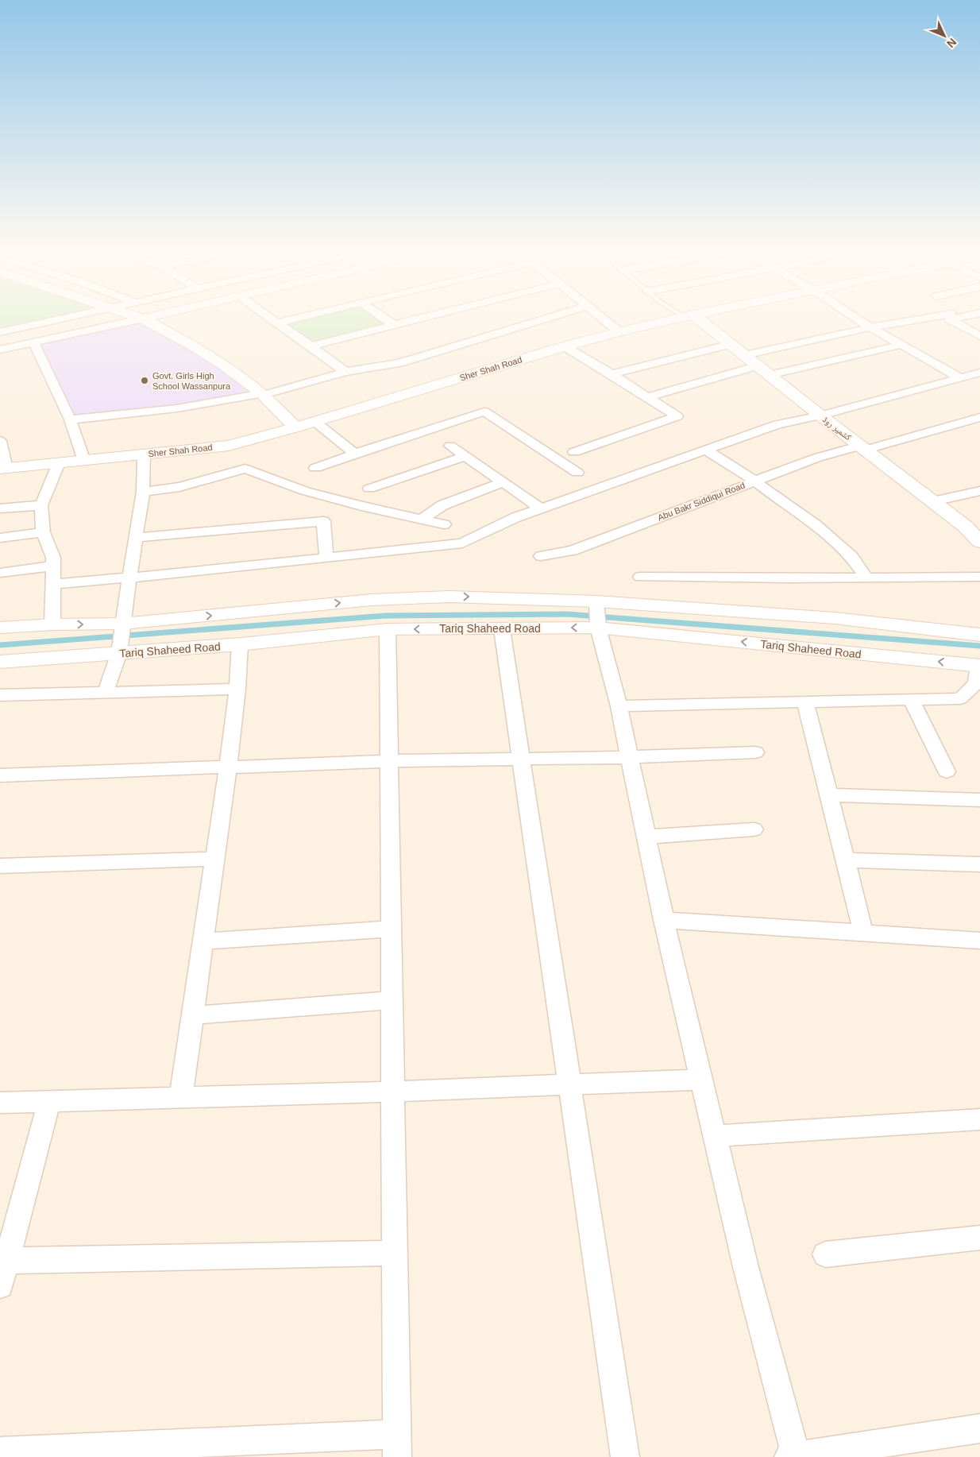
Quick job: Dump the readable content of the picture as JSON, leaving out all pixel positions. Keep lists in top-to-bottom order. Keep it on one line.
{"streets":{"main road":["Sher Shah Road","کشمیر روڈ","Tariq Shaheed Road"],"street":["Abu Bakr Siddiqui Road"]},"crossings":[["کشمیر روڈ","Abu Bakr Siddiqui Road"]],"places":["Govt. Girls High School Wassanpura"],"north":"bottom right"}
